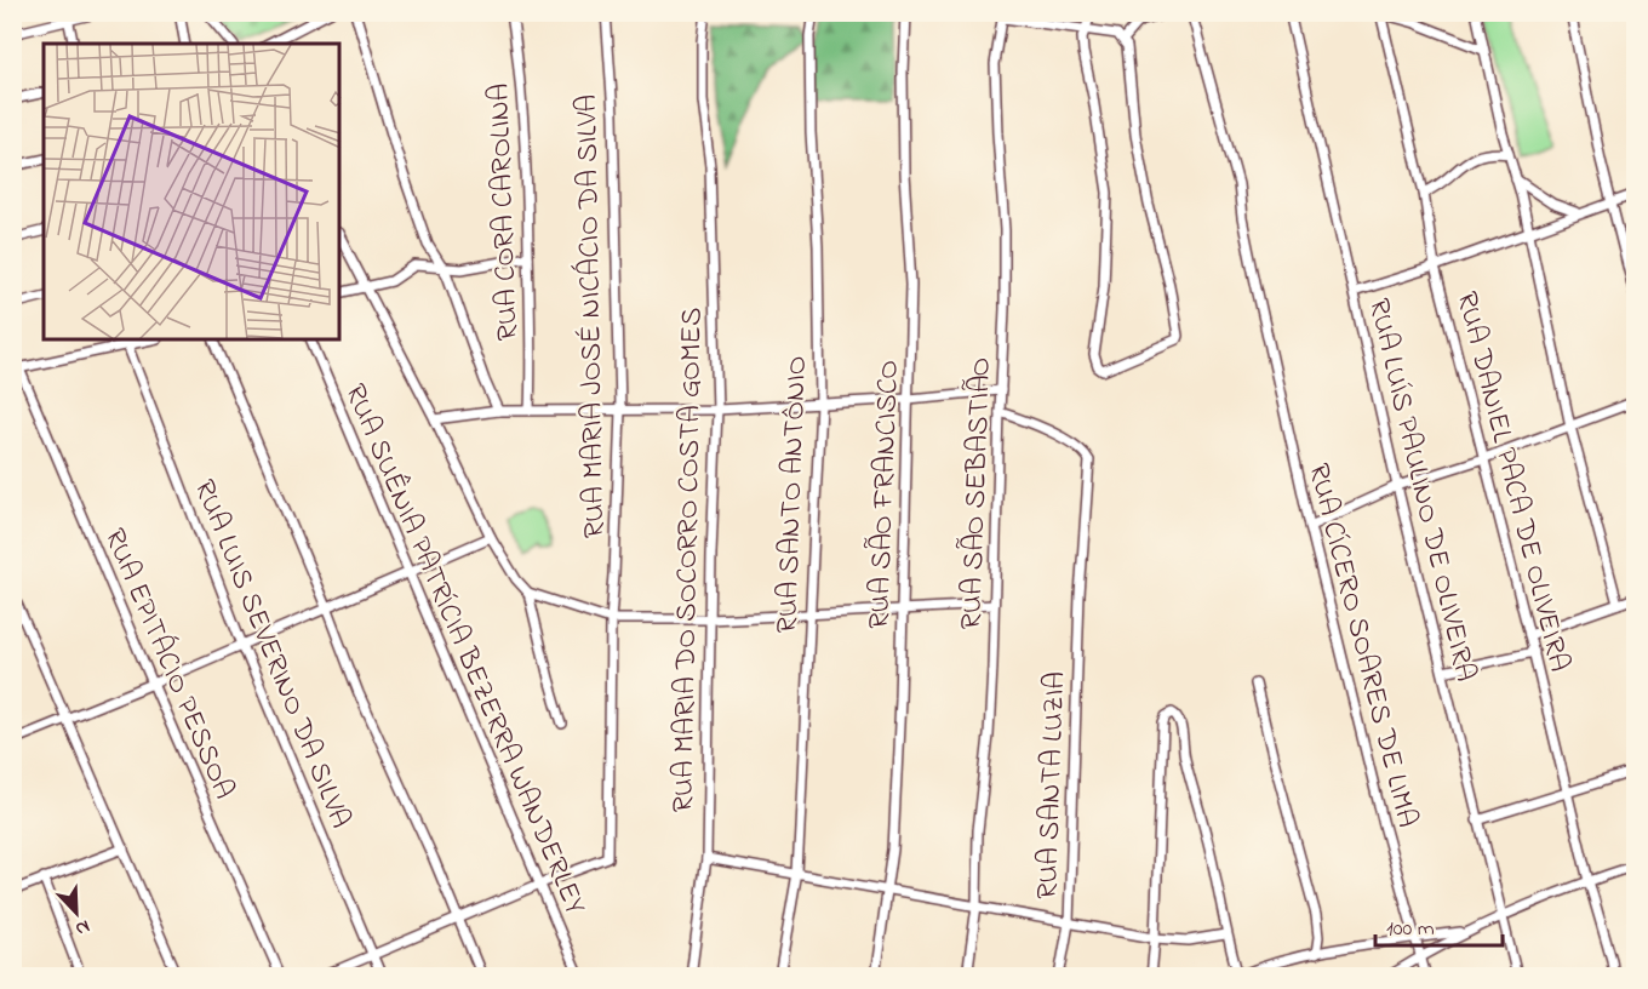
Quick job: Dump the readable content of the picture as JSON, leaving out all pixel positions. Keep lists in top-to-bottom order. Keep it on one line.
{"streets":{"street":["RUA CORA CAROLINA","RUA MARIA JOSÉ NICÁCIO DA SILVA","RUA DANIEL PACA DE OLIVEIRA","RUA LUÍS PAULINO DE OLIVEIRA","RUA SÃO SEBASTIÃO","RUA SANTO ANTÔNIO","RUA SÃO FRANCISCO","RUA MARIA DO SOCORRO COSTA GOMES","RUA CÍCERO SOARES DE LIMA","RUA SUÊNIA PATRÍCIA BEZERRA WANDERLEY","RUA LUIS SEVERINO DA SILVA","RUA EPITÁCIO PESSOA","RUA SANTA LUZIA"]},"crossings":[["RUA MARIA JOSÉ NICÁCIO DA SILVA","RUA SUÊNIA PATRÍCIA BEZERRA WANDERLEY"],["RUA SÃO SEBASTIÃO","RUA SANTA LUZIA"]],"scale_bar":"100 m","north":"bottom right"}
